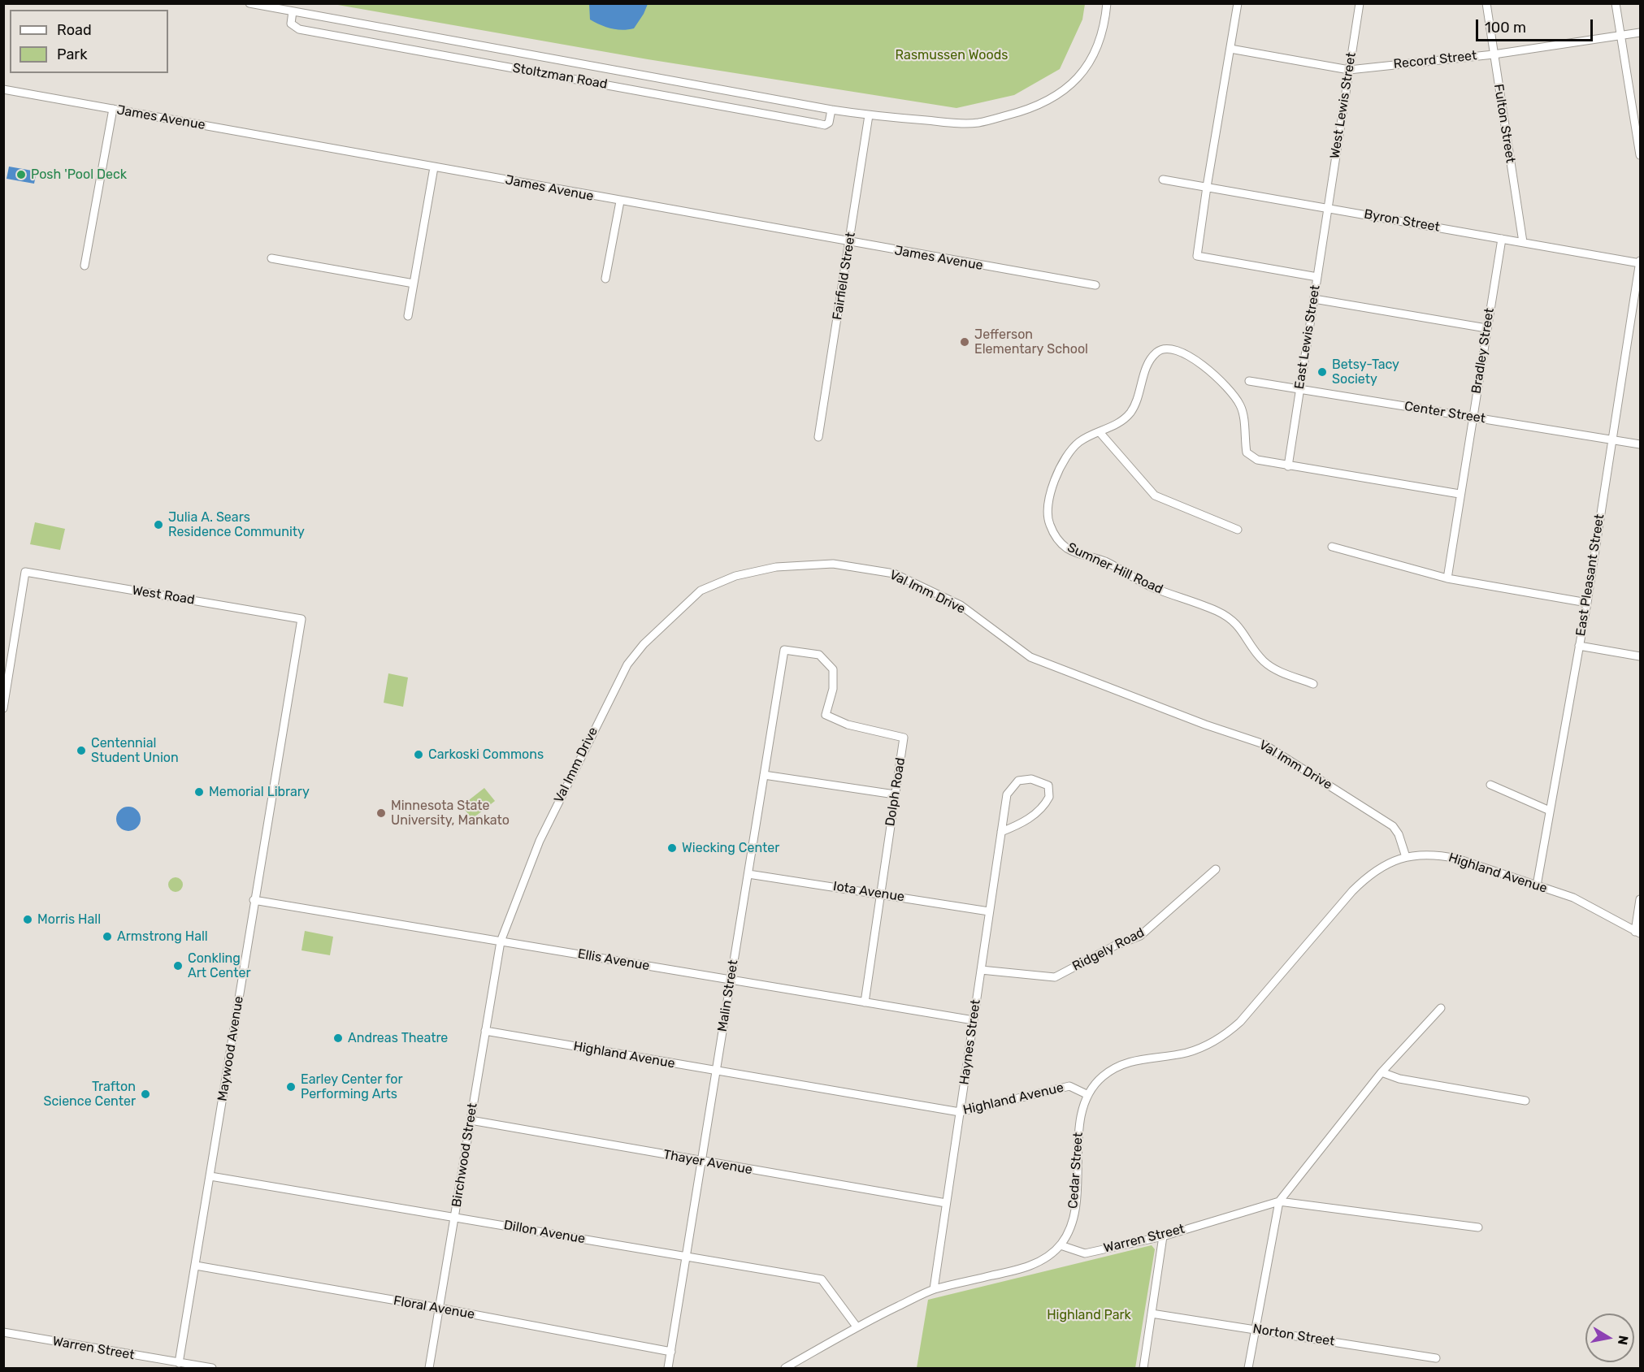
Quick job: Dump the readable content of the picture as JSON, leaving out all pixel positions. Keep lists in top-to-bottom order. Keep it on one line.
{"streets":{"street":["Record Street","Stoltzman Road","West Lewis Street","James Avenue","Fulton Street","Byron Street","Fairfield Street","East Lewis Street","Bradley Street","Center Street","Sumner Hill Road","East Pleasant Street","Val Imm Drive","West Road","Dolph Road","Highland Avenue","Iota Avenue","Ridgely Road","Ellis Avenue","Malin Street","Haynes Street","Maywood Avenue","Birchwood Street","Thayer Avenue","Cedar Street","Dillon Avenue","Warren Street","Floral Avenue","Norton Street"]},"crossings":[["Record Street","West Lewis Street"],["Record Street","Fulton Street"],["Stoltzman Road","Fairfield Street"],["West Lewis Street","Byron Street"],["West Lewis Street","East Lewis Street"],["James Avenue","Fairfield Street"],["Fulton Street","Byron Street"],["Byron Street","East Lewis Street"],["Byron Street","Bradley Street"],["Byron Street","East Pleasant Street"],["East Lewis Street","Center Street"],["East Lewis Street","Sumner Hill Road"],["Bradley Street","Center Street"],["Center Street","East Pleasant Street"],["East Pleasant Street","Highland Avenue"],["Val Imm Drive","Highland Avenue"],["Val Imm Drive","Ellis Avenue"],["Val Imm Drive","Birchwood Street"],["West Road","Maywood Avenue"],["Dolph Road","Iota Avenue"],["Dolph Road","Ellis Avenue"],["Dolph Road","Malin Street"],["Highland Avenue","Malin Street"],["Highland Avenue","Haynes Street"],["Highland Avenue","Birchwood Street"],["Highland Avenue","Cedar Street"],["Iota Avenue","Malin Street"],["Iota Avenue","Haynes Street"],["Ridgely Road","Haynes Street"],["Ellis Avenue","Malin Street"],["Ellis Avenue","Haynes Street"],["Ellis Avenue","Maywood Avenue"],["Ellis Avenue","Birchwood Street"],["Malin Street","Thayer Avenue"],["Malin Street","Dillon Avenue"],["Malin Street","Floral Avenue"],["Haynes Street","Thayer Avenue"],["Maywood Avenue","Dillon Avenue"],["Maywood Avenue","Warren Street"],["Maywood Avenue","Floral Avenue"],["Birchwood Street","Thayer Avenue"],["Birchwood Street","Dillon Avenue"],["Birchwood Street","Floral Avenue"],["Cedar Street","Warren Street"]],"parks":["Rasmussen Woods","Highland Park"],"places":["Posh 'Pool Deck","Jefferson Elementary School","Betsy-Tacy Society","Julia A. Sears Residence Community","Centennial Student Union","Carkoski Commons","Memorial Library","Minnesota State University, Mankato","Wiecking Center","Morris Hall","Armstrong Hall","Conkling Art Center","Andreas Theatre","Earley Center for Performing Arts","Trafton Science Center"],"legend":["Road","Park"],"scale_bar":"100 m","north":"right"}
